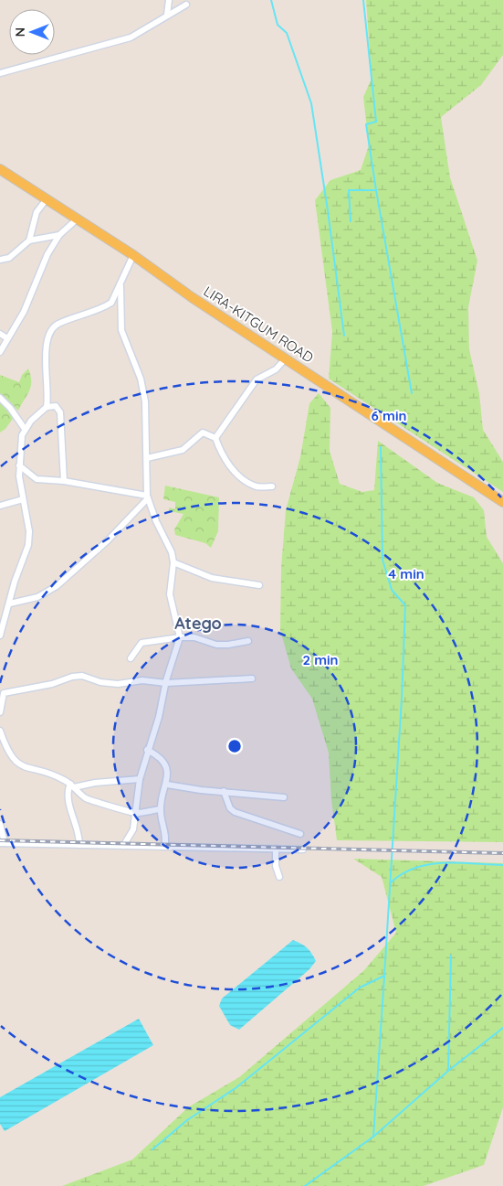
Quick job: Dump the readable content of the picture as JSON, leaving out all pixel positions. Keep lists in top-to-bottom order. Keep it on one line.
{"streets":{"main road":["LIRA-KITGUM ROAD"]},"districts":["Atego"],"north":"left","rings":["6 min","4 min","2 min"]}
